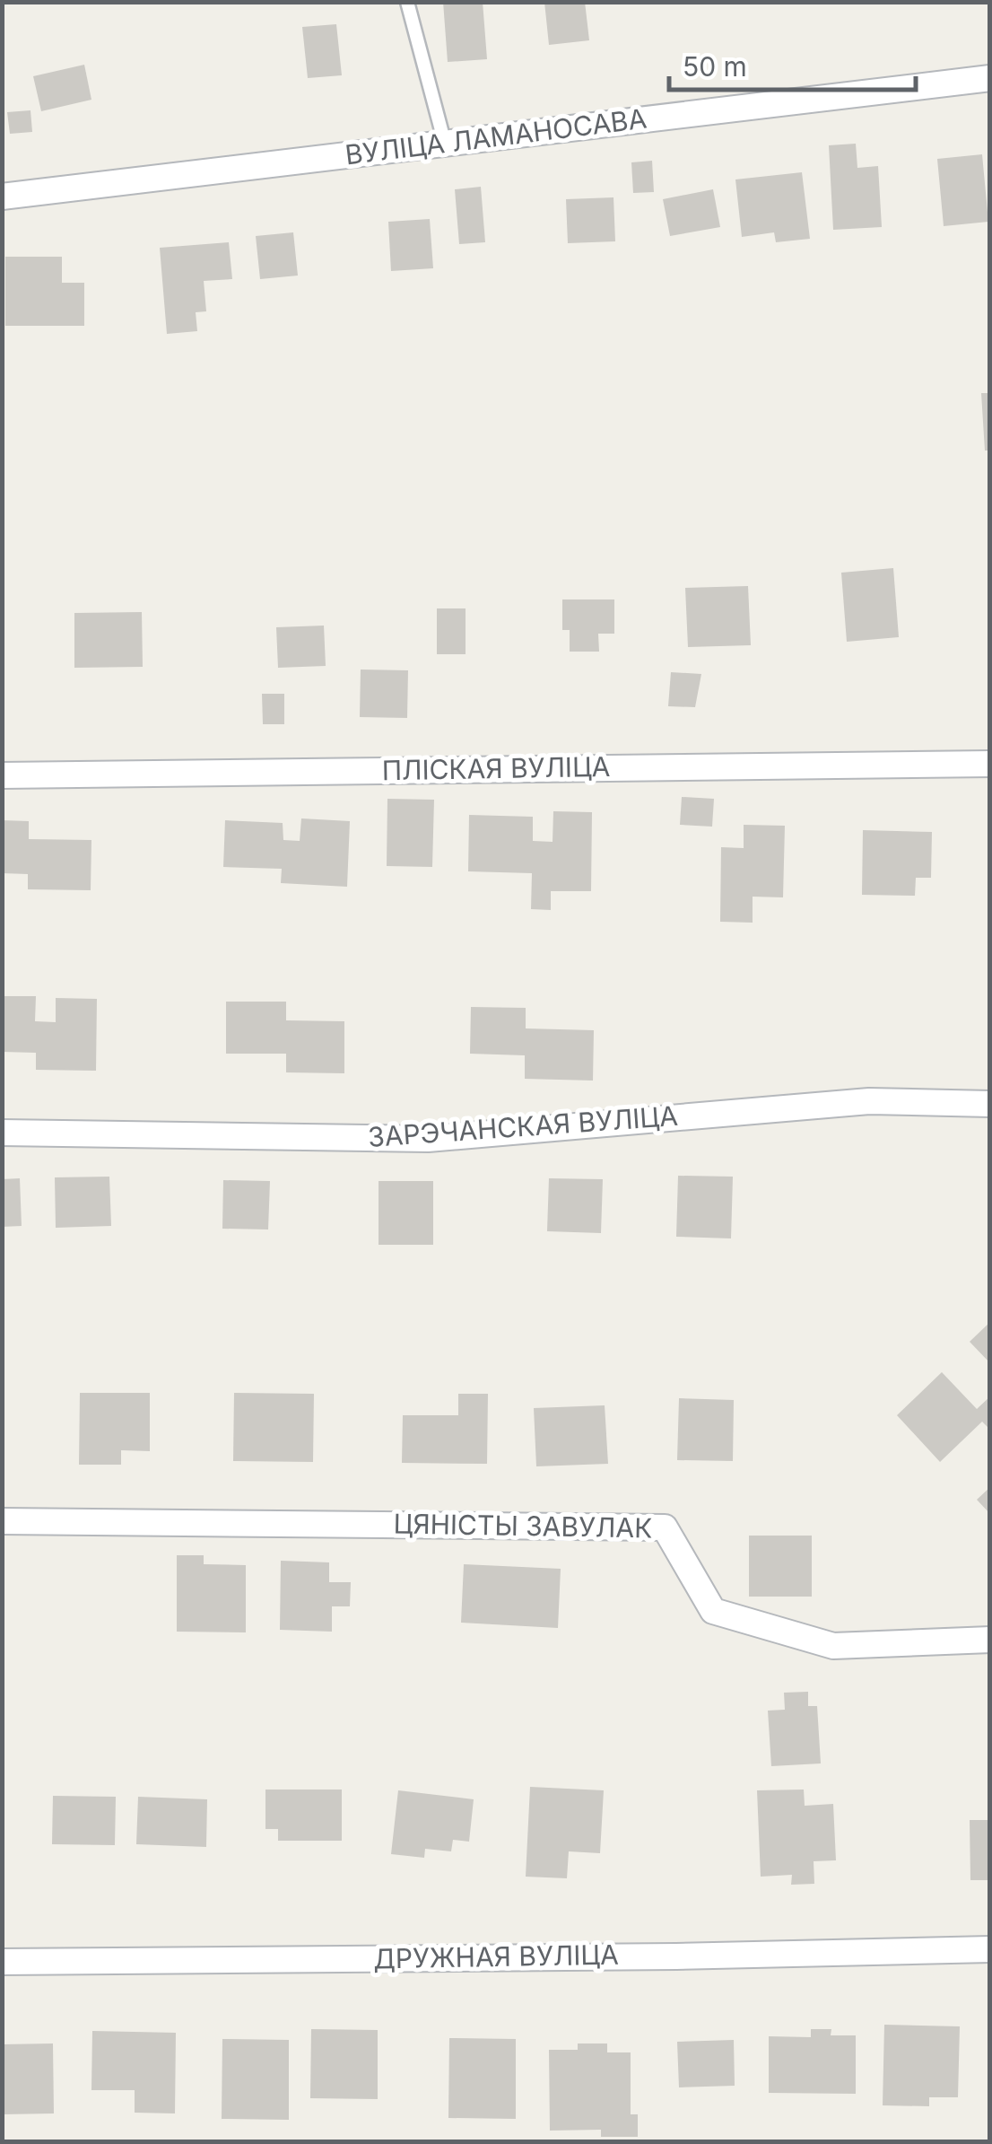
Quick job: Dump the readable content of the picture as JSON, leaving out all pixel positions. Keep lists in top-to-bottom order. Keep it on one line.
{"streets":{"street":["ВУЛІЦА ЛАМАНОСАВА","ПЛІСКАЯ ВУЛІЦА","ЗАРЭЧАНСКАЯ ВУЛІЦА","ЦЯНІСТЫ ЗАВУЛАК","ДРУЖНАЯ ВУЛІЦА"]},"scale_bar":"50 m"}
